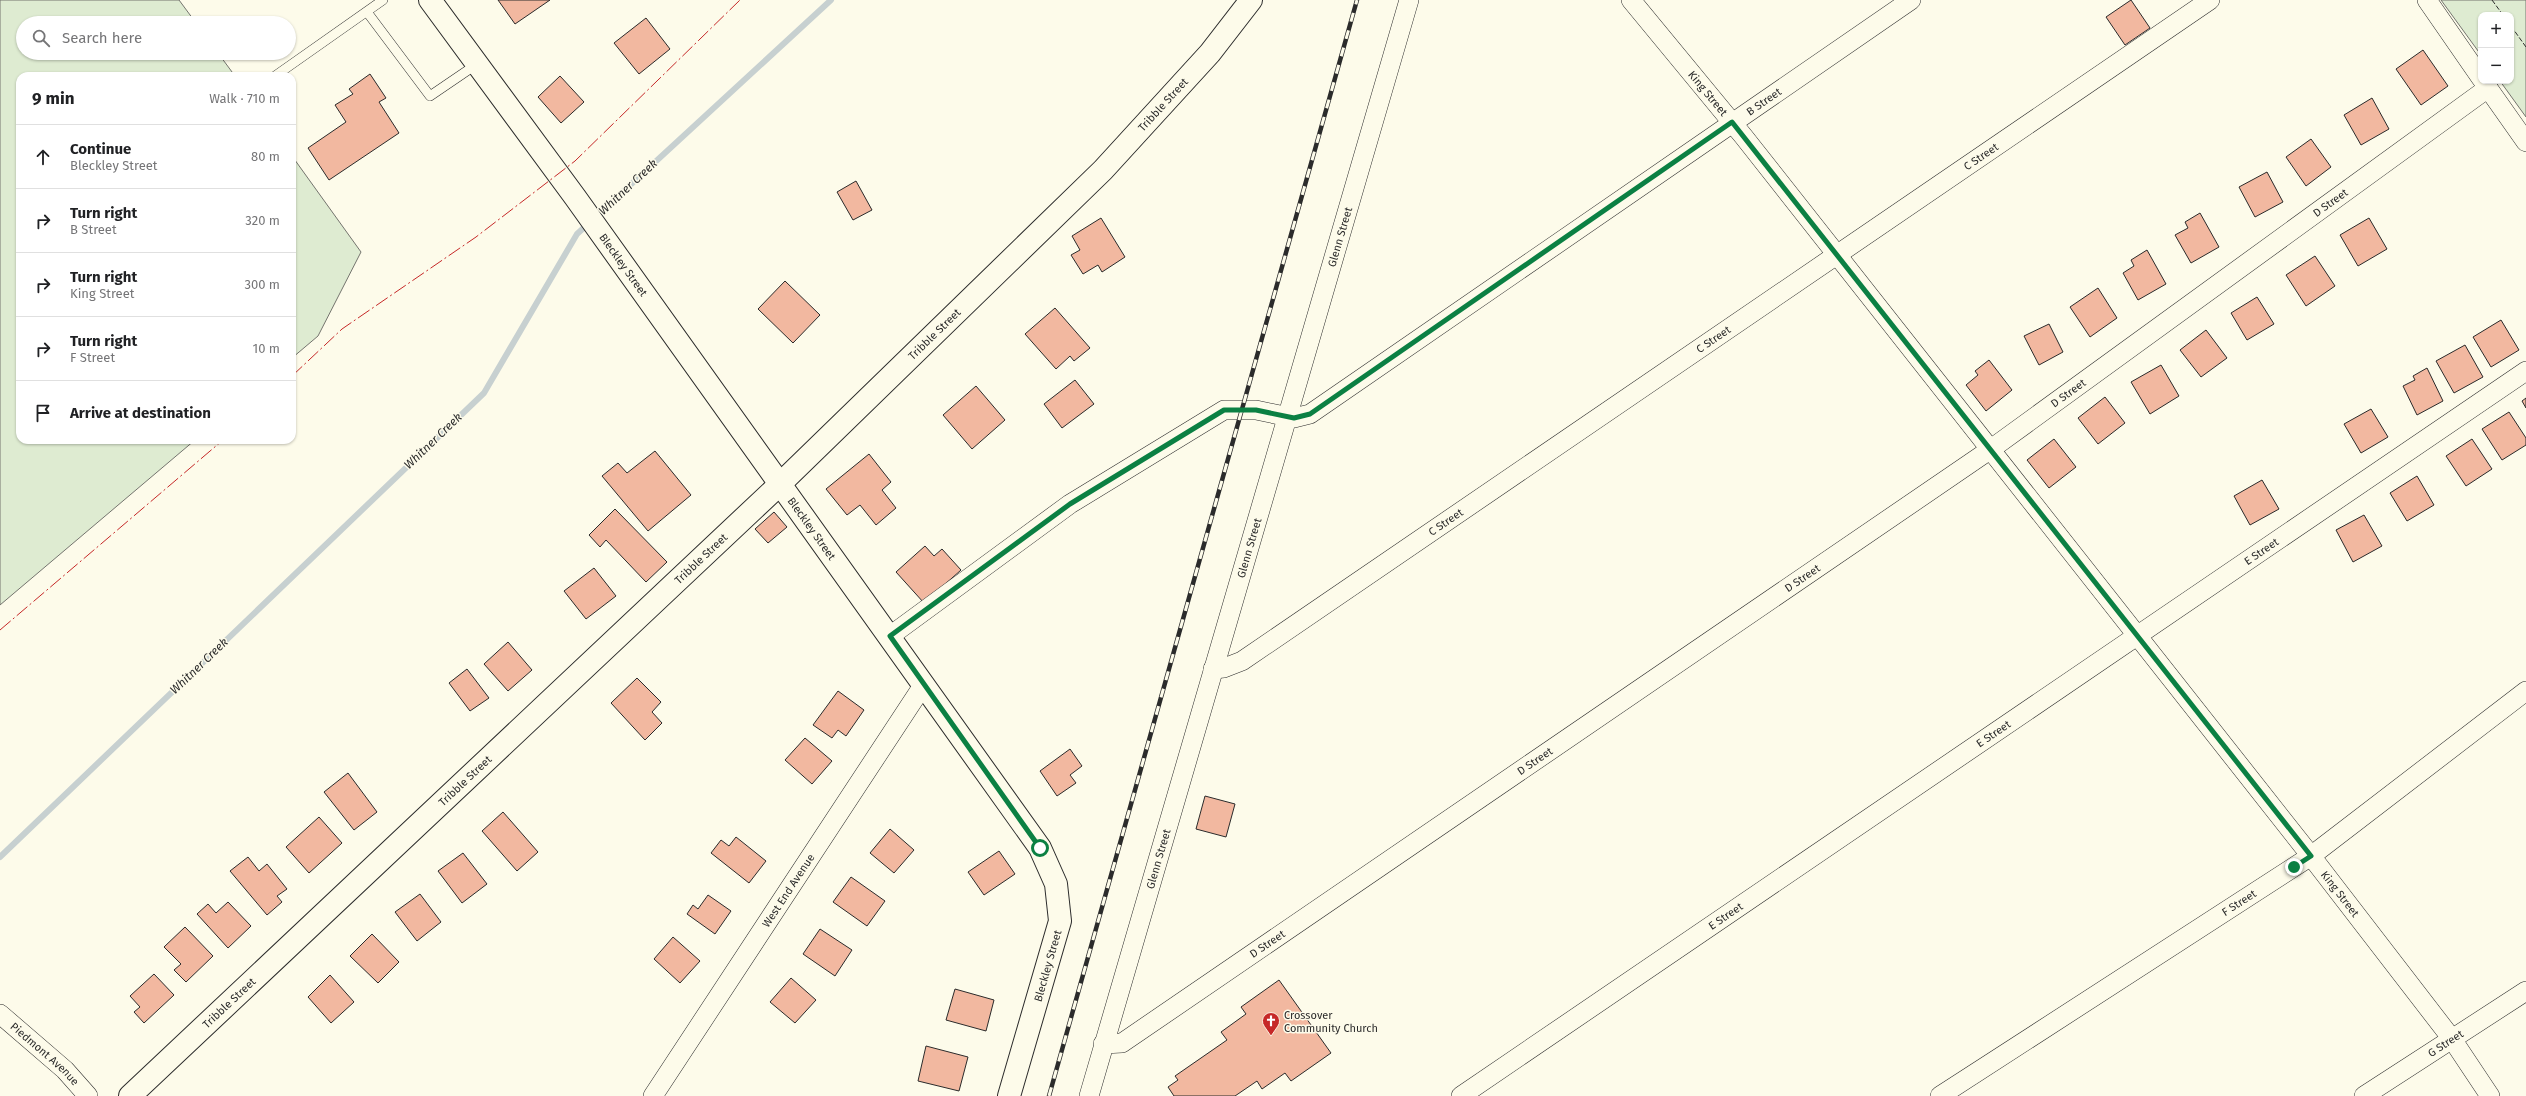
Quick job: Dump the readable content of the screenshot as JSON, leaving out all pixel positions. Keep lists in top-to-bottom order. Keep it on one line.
{"streets":{"street":["King Street","B Street","Tribble Street","C Street","D Street","Glenn Street","Bleckley Street","E Street","West End Avenue","F Street","G Street","Piedmont Avenue"]},"crossings":[["King Street","B Street"],["King Street","C Street"],["King Street","D Street"],["King Street","E Street"],["King Street","F Street"],["King Street","G Street"],["B Street","Glenn Street"],["B Street","Bleckley Street"],["Tribble Street","Bleckley Street"],["C Street","Glenn Street"],["D Street","Glenn Street"],["Bleckley Street","West End Avenue"]],"water":["Whitner Creek"],"places":{"church":["Crossover Community Church"]},"page":{"map_buttons":["+","−"],"search":"Search here","heading":["9 min","Walk · 710 m"],"list":[["Continue","Bleckley Street","80 m"],["Turn right","B Street","320 m"],["Turn right","King Street","300 m"],["Turn right","F Street","10 m"],"Arrive at destination"]}}
